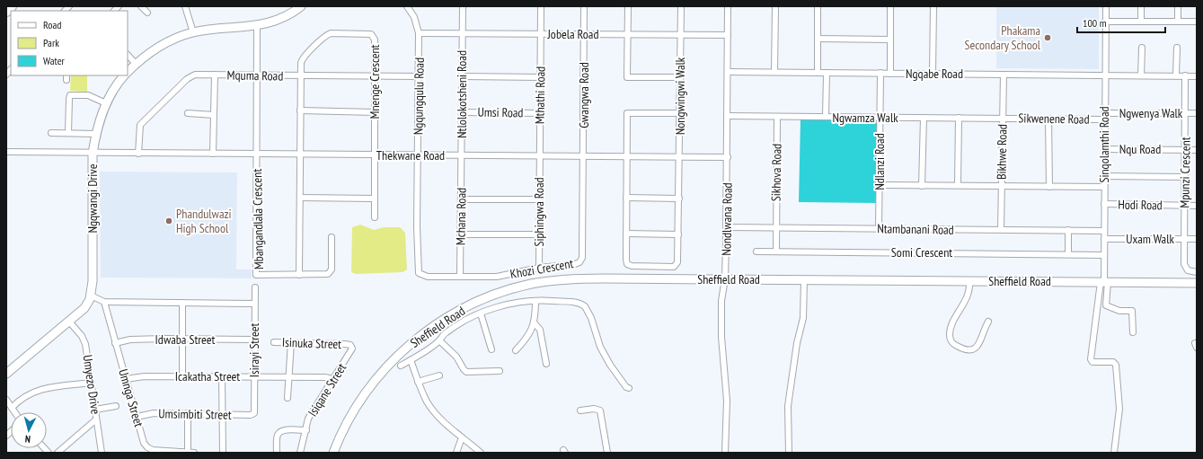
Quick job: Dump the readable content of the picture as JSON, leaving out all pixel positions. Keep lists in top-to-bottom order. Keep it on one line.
{"streets":{"street":["Jobela Road","Ngqabe Road","Mquma Road","Mnenge Crescent","Ntlolokotsheni Road","Mthathi Road","Gwangwa Road","Ngqungqulu Road","Nongwingwi Walk","Umsi Road","Ngwenya Walk","Ngwamza Walk","Sikwenene Road","Sinqolamthi Road","Nqu Road","Bikhwe Road","Thekwane Road","Ndlanzi Road","Sikhova Road","Mpunzi Crescent","Ngqwangi Drive","Hodi Road","Siphingwa Road","Mchana Road","Mbangandlala Crescent","Nondlwana Road","Ntambanani Road","Uxam Walk","Somi Crescent","Khozi Crescent","Sheffield Road","Idwaba Street","Isinuka Street","Isirayi Street","Icakatha Street","Umyezo Drive","Isiqane Street","Umnga Street","Umsimbiti Street"]},"crossings":[["Jobela Road","Ntlolokotsheni Road"],["Jobela Road","Mthathi Road"],["Jobela Road","Gwangwa Road"],["Jobela Road","Ngqungqulu Road"],["Jobela Road","Nongwingwi Walk"],["Jobela Road","Nondlwana Road"],["Ngqabe Road","Sinqolamthi Road"],["Ngqabe Road","Bikhwe Road"],["Ngqabe Road","Ndlanzi Road"],["Ngqabe Road","Mpunzi Crescent"],["Ngqabe Road","Nondlwana Road"],["Mquma Road","Mnenge Crescent"],["Mquma Road","Ngqungqulu Road"],["Mquma Road","Thekwane Road"],["Mnenge Crescent","Thekwane Road"],["Ntlolokotsheni Road","Umsi Road"],["Ntlolokotsheni Road","Thekwane Road"],["Ntlolokotsheni Road","Mchana Road"],["Mthathi Road","Umsi Road"],["Mthathi Road","Thekwane Road"],["Mthathi Road","Siphingwa Road"],["Gwangwa Road","Thekwane Road"],["Gwangwa Road","Khozi Crescent"],["Ngqungqulu Road","Thekwane Road"],["Ngqungqulu Road","Khozi Crescent"],["Nongwingwi Walk","Thekwane Road"],["Ngwenya Walk","Sinqolamthi Road"],["Ngwenya Walk","Mpunzi Crescent"],["Ngwamza Walk","Sikwenene Road"],["Ngwamza Walk","Bikhwe Road"],["Ngwamza Walk","Ndlanzi Road"],["Ngwamza Walk","Sikhova Road"],["Ngwamza Walk","Nondlwana Road"],["Sikwenene Road","Sinqolamthi Road"],["Sikwenene Road","Bikhwe Road"],["Sinqolamthi Road","Nqu Road"],["Sinqolamthi Road","Hodi Road"],["Sinqolamthi Road","Ntambanani Road"],["Sinqolamthi Road","Uxam Walk"],["Sinqolamthi Road","Somi Crescent"],["Sinqolamthi Road","Sheffield Road"],["Nqu Road","Mpunzi Crescent"],["Bikhwe Road","Ntambanani Road"],["Thekwane Road","Ngqwangi Drive"],["Thekwane Road","Siphingwa Road"],["Thekwane Road","Mchana Road"],["Thekwane Road","Mbangandlala Crescent"],["Thekwane Road","Nondlwana Road"],["Thekwane Road","Khozi Crescent"],["Ndlanzi Road","Ntambanani Road"],["Sikhova Road","Ntambanani Road"],["Mpunzi Crescent","Hodi Road"],["Mpunzi Crescent","Uxam Walk"],["Ngqwangi Drive","Umyezo Drive"],["Siphingwa Road","Khozi Crescent"],["Mchana Road","Khozi Crescent"],["Nondlwana Road","Ntambanani Road"],["Nondlwana Road","Sheffield Road"],["Idwaba Street","Isirayi Street"],["Idwaba Street","Umnga Street"],["Isinuka Street","Isiqane Street"],["Isirayi Street","Icakatha Street"],["Isirayi Street","Umsimbiti Street"],["Icakatha Street","Isiqane Street"],["Icakatha Street","Umnga Street"],["Umnga Street","Umsimbiti Street"]],"places":["Phakama Secondary School","Phandulwazi High School"],"legend":["Road","Park","Water"],"scale_bar":"100 m","north":"bottom"}
